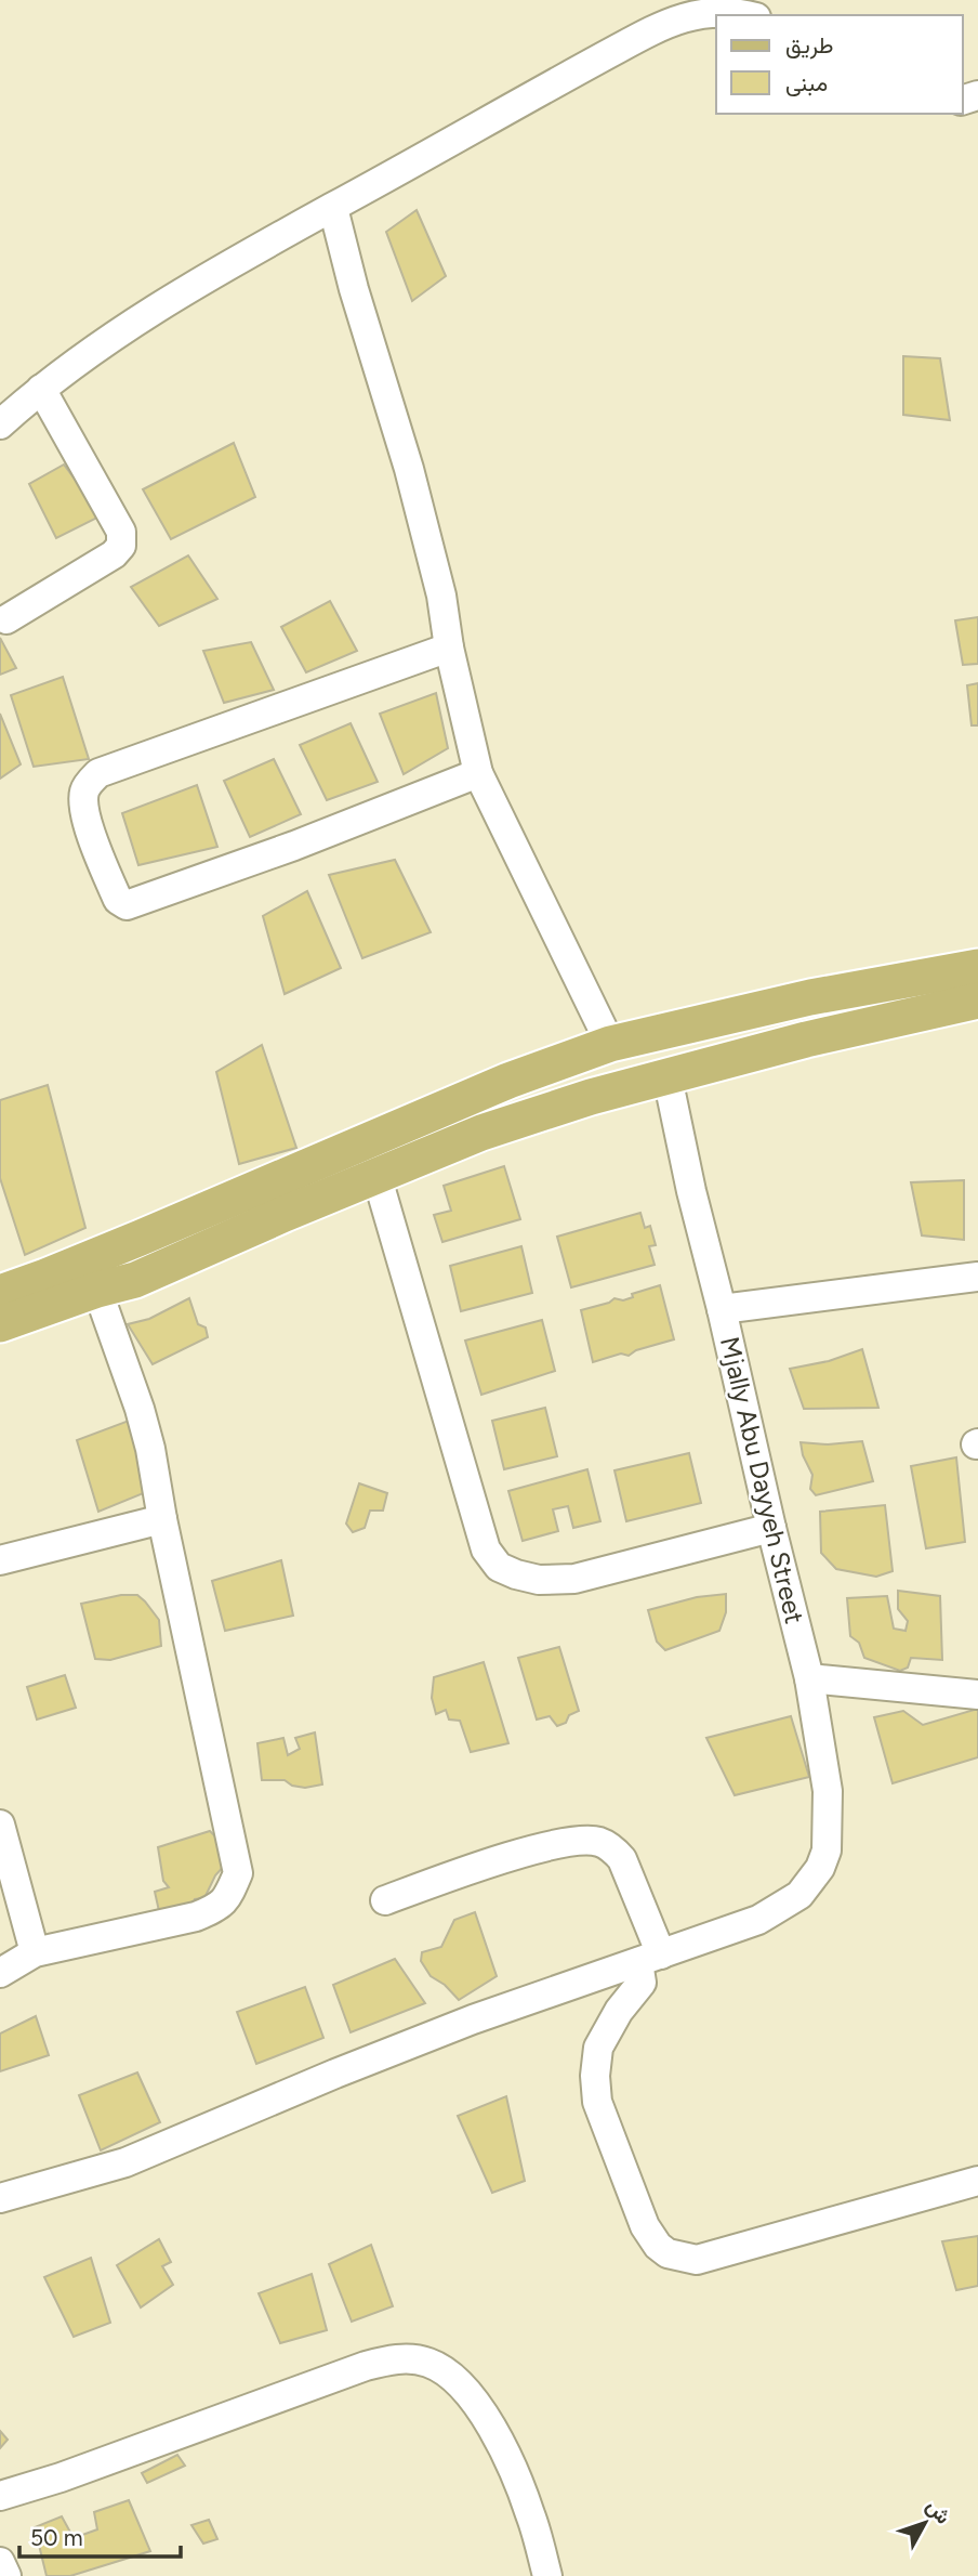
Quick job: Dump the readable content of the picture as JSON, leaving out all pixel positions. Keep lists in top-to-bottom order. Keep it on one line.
{"streets":{"street":["Mjally Abu Dayyeh Street"]},"legend":["طريق","مبنى"],"scale_bar":"50 m","north":"top right"}
